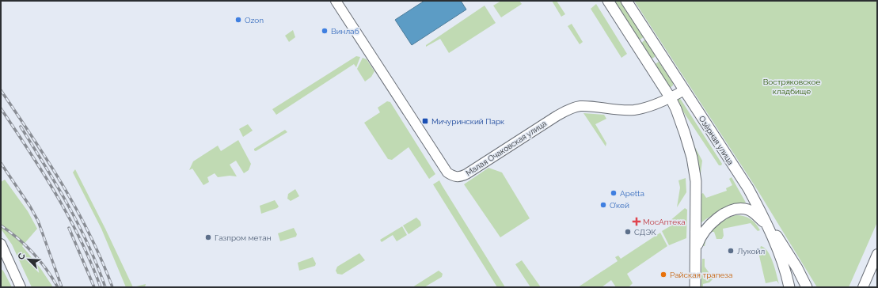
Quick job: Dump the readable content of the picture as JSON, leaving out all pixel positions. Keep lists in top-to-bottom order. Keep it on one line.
{"streets":{"main road":["Озёрная улица"],"street":["Малая Очаковская улица"]},"crossings":[["Озёрная улица","Малая Очаковская улица"]],"parks":["Востряковское кладбище"],"places":{"other":["Ozon","Винлаб","Apetta","О’кей","СДЭК","Газпром метан","Лукойл","Райская трапеза"],"transit":["Мичуринский Парк"],"health":["МосАптека"]},"north":"top left"}
